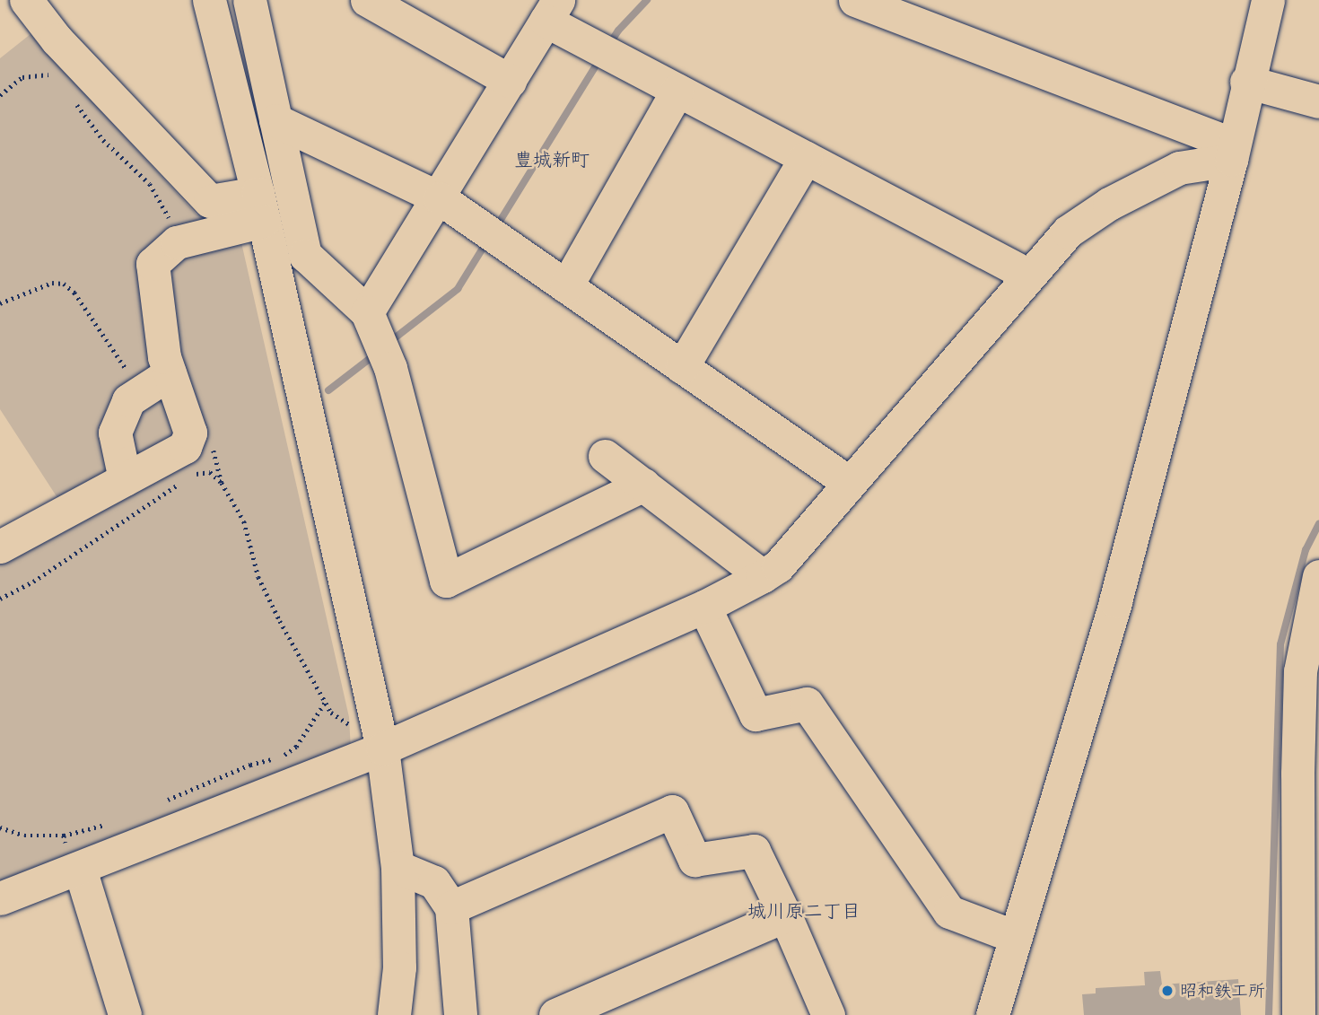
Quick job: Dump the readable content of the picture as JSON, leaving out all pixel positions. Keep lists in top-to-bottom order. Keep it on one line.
{"districts":["豊城新町","城川原二丁目"],"places":["昭和鉄工所"]}
